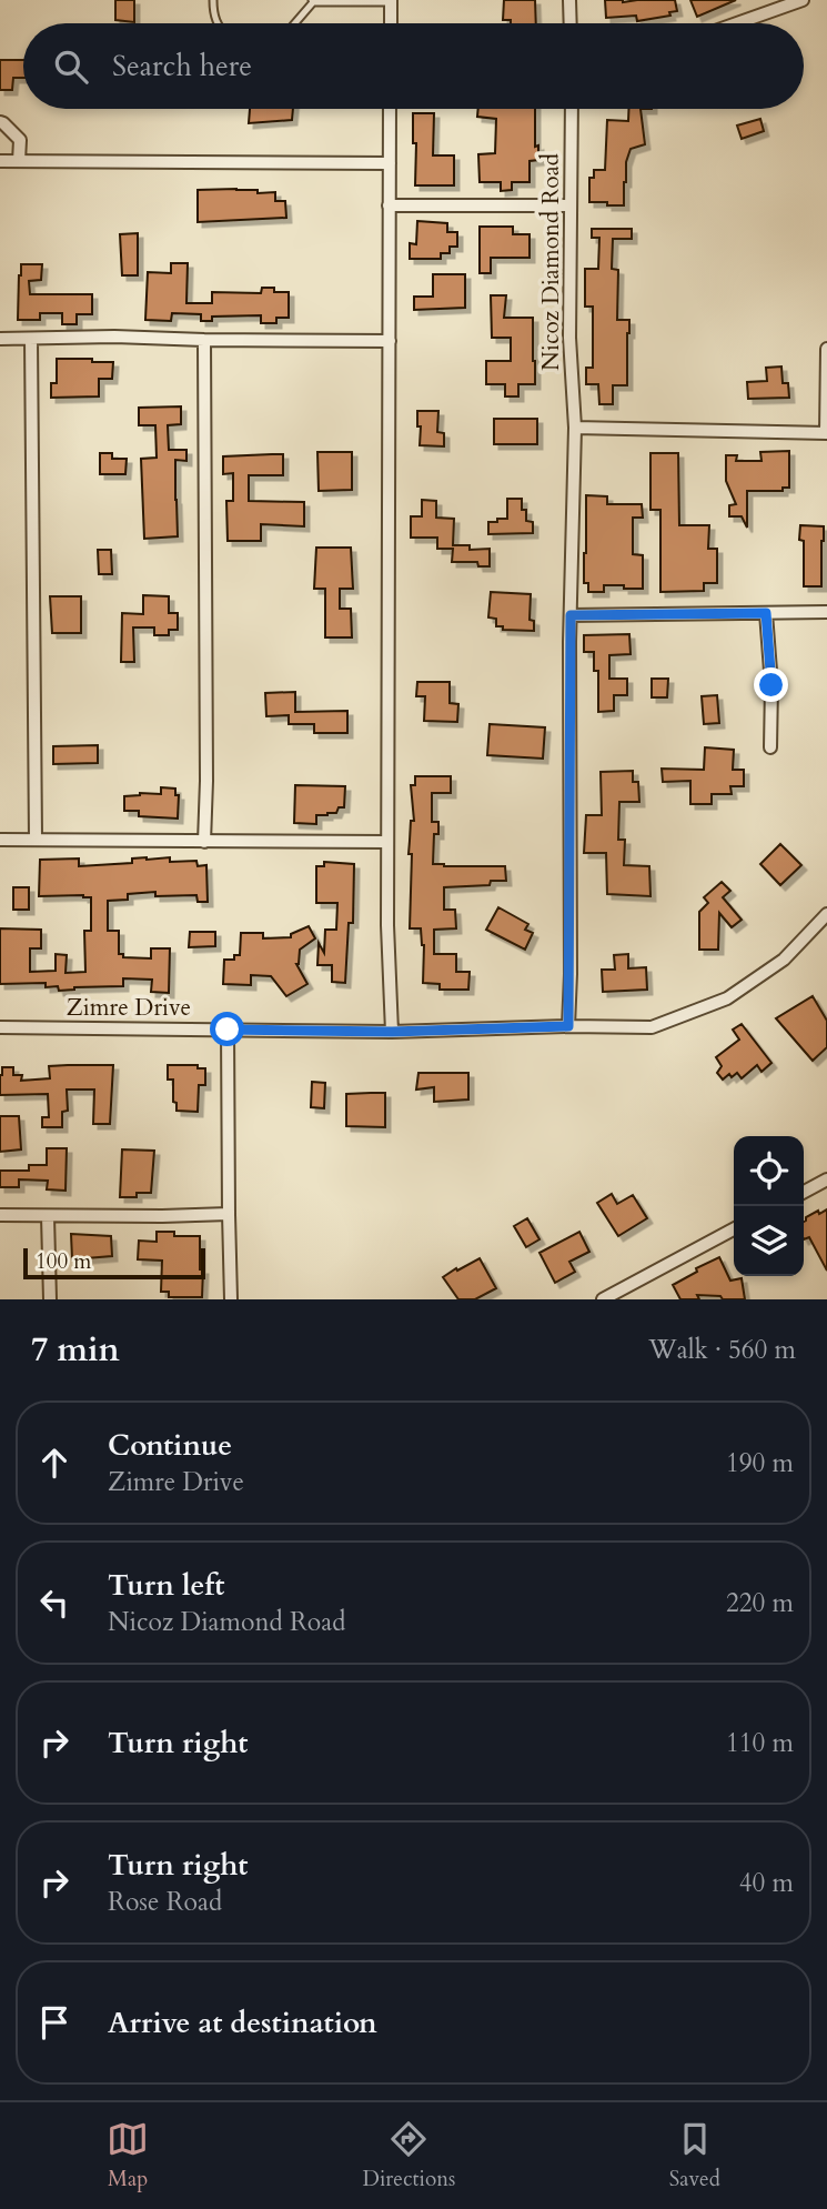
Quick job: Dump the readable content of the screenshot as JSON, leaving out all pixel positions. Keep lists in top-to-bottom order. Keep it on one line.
{"streets":{"street":["Nicoz Diamond Road","Zimre Drive"]},"crossings":[["Nicoz Diamond Road","Zimre Drive"]],"scale_bar":"100 m","page":{"search":"Search here","scale":"100 m","heading":["7 min","Walk · 560 m"],"list":[["Continue","Zimre Drive","190 m"],["Turn left","Nicoz Diamond Road","220 m"],["Turn right","110 m"],["Turn right","Rose Road","40 m"],"Arrive at destination"],"nav":["Map","Directions","Saved"]}}
